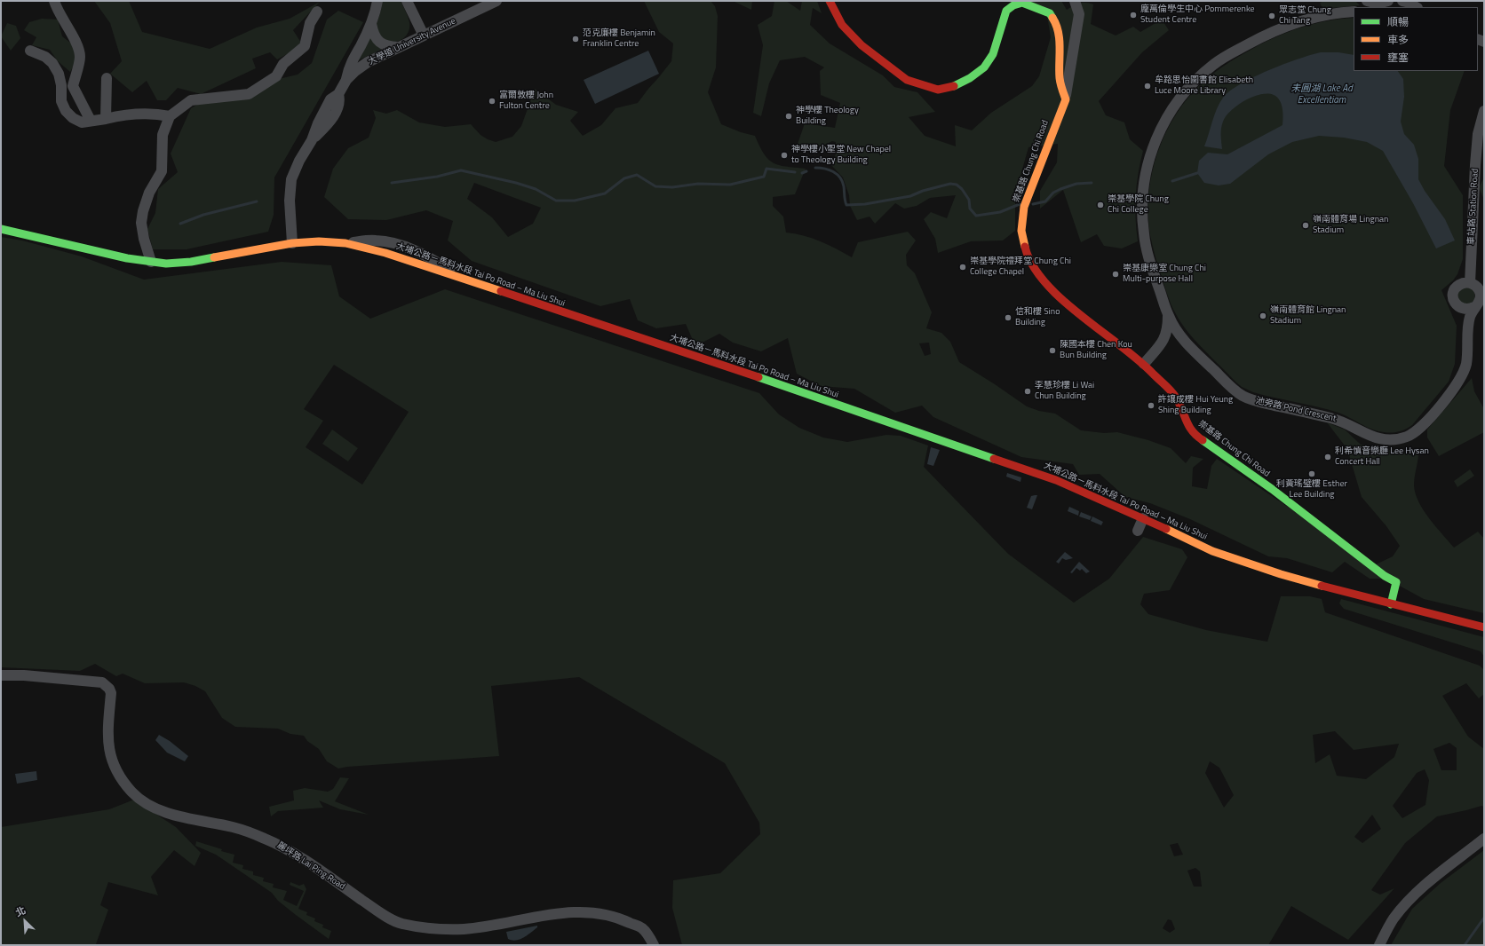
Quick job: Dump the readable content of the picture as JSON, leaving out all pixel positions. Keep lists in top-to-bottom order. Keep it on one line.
{"streets":{"main road":["崇基路 Chung Chi Road","大埔公路－馬料水段 Tai Po Road – Ma Liu Shui"],"street":["大學道 University Avenue","車站路 Station Road","池旁路 Pond Crescent","麗坪路 Lai Ping Road"]},"crossings":[["崇基路 Chung Chi Road","大埔公路－馬料水段 Tai Po Road – Ma Liu Shui"],["車站路 Station Road","池旁路 Pond Crescent"]],"water":["未圓湖 Lake Ad Excellentiam"],"places":["龐萬倫學生中心 Pommerenke Student Centre","眾志堂 Chung Chi Tang","范克廉樓 Benjamin Franklin Centre","牟路思怡圖書館 Elisabeth Luce Moore Library","富爾敦樓 John Fulton Centre","神學樓 Theology Building","神學樓小聖堂 New Chapel to Theology Building","崇基學院 Chung Chi College","嶺南體育場 Lingnan Stadium","崇基學院禮拜堂 Chung Chi College Chapel","崇基康樂室 Chung Chi Multi-purpose Hall","嶺南體育館 Lingnan Stadium","信和樓 Sino Building","陳國本樓 Chen Kou Bun Building","李慧珍樓 Li Wai Chun Building","許讓成樓 Hui Yeung Shing Building","利希慎音樂廳 Lee Hysan Concert Hall","利黃瑤璧樓 Esther Lee Building"],"legend":["順暢","車多","壅塞"],"north":"top left"}
